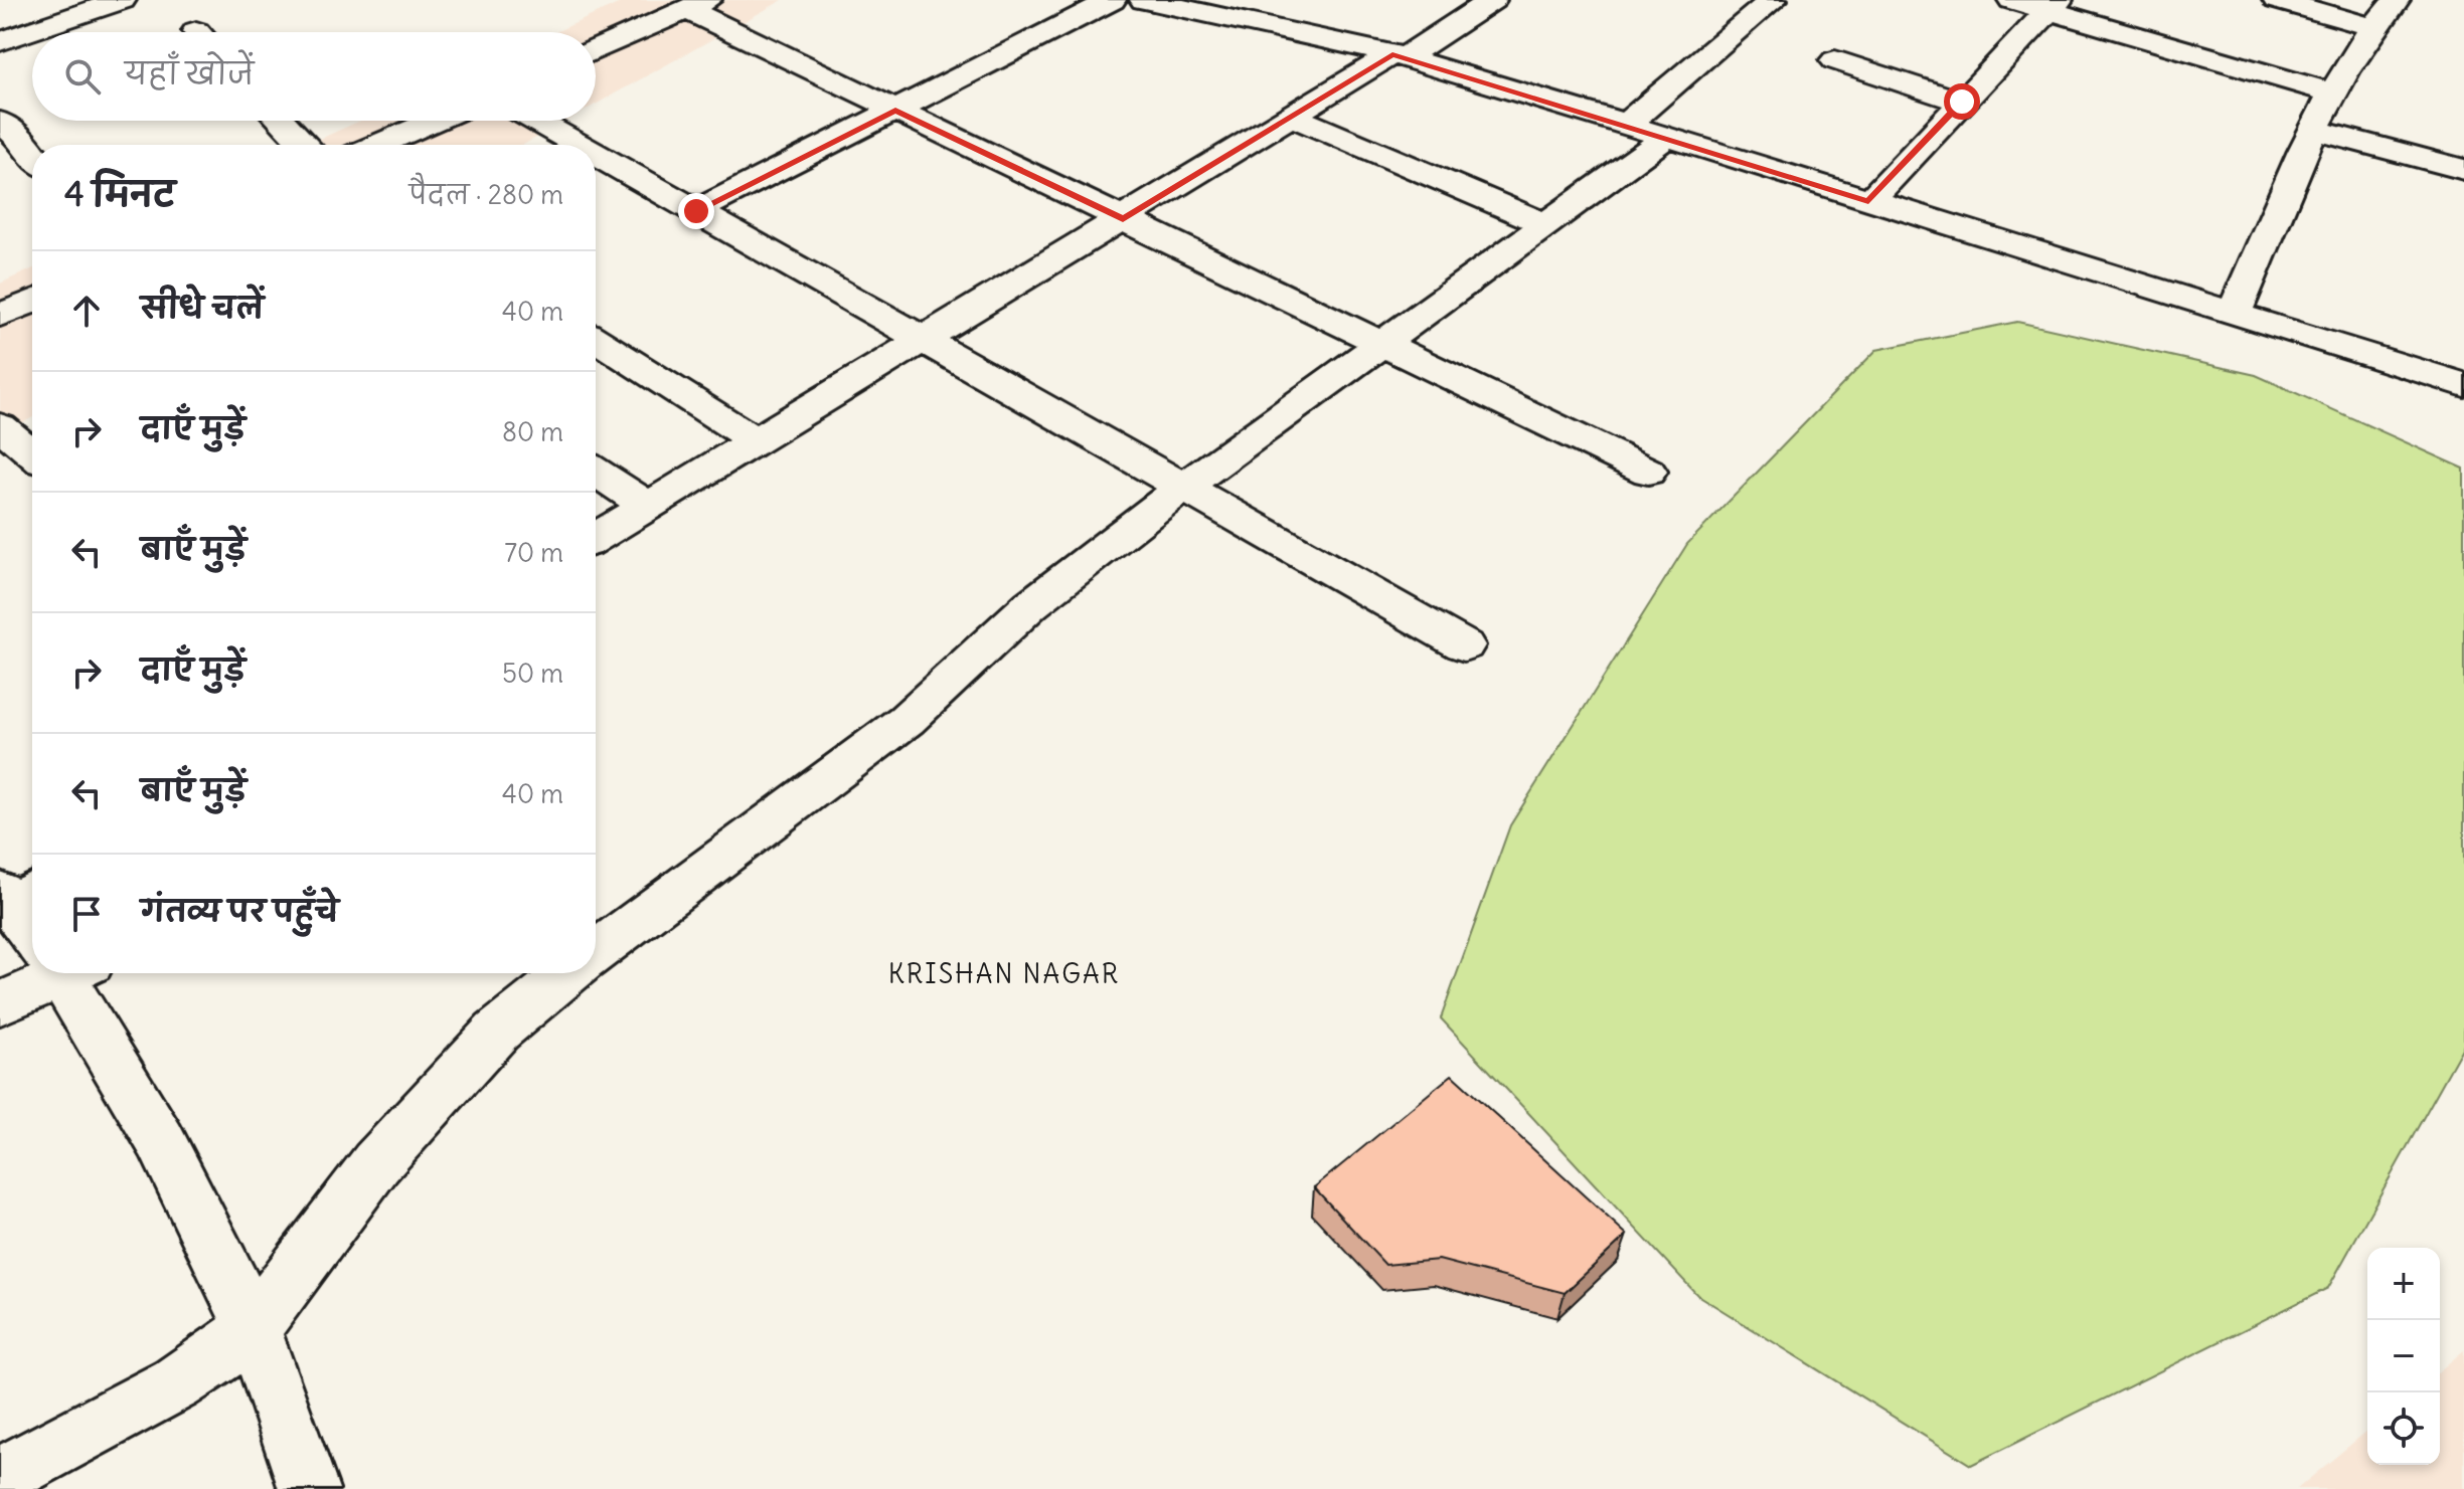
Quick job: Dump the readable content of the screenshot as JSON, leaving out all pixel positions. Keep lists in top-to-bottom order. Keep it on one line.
{"districts":["KRISHAN NAGAR"],"page":{"search":"यहाँ खोजें","heading":["4 मिनट","पैदल · 280 m"],"list":[["सीधे चलें","40 m"],["दाएँ मुड़ें","80 m"],["बाएँ मुड़ें","70 m"],["दाएँ मुड़ें","50 m"],["बाएँ मुड़ें","40 m"],"गंतव्य पर पहुँचे"],"map_buttons":["+","−"]}}
